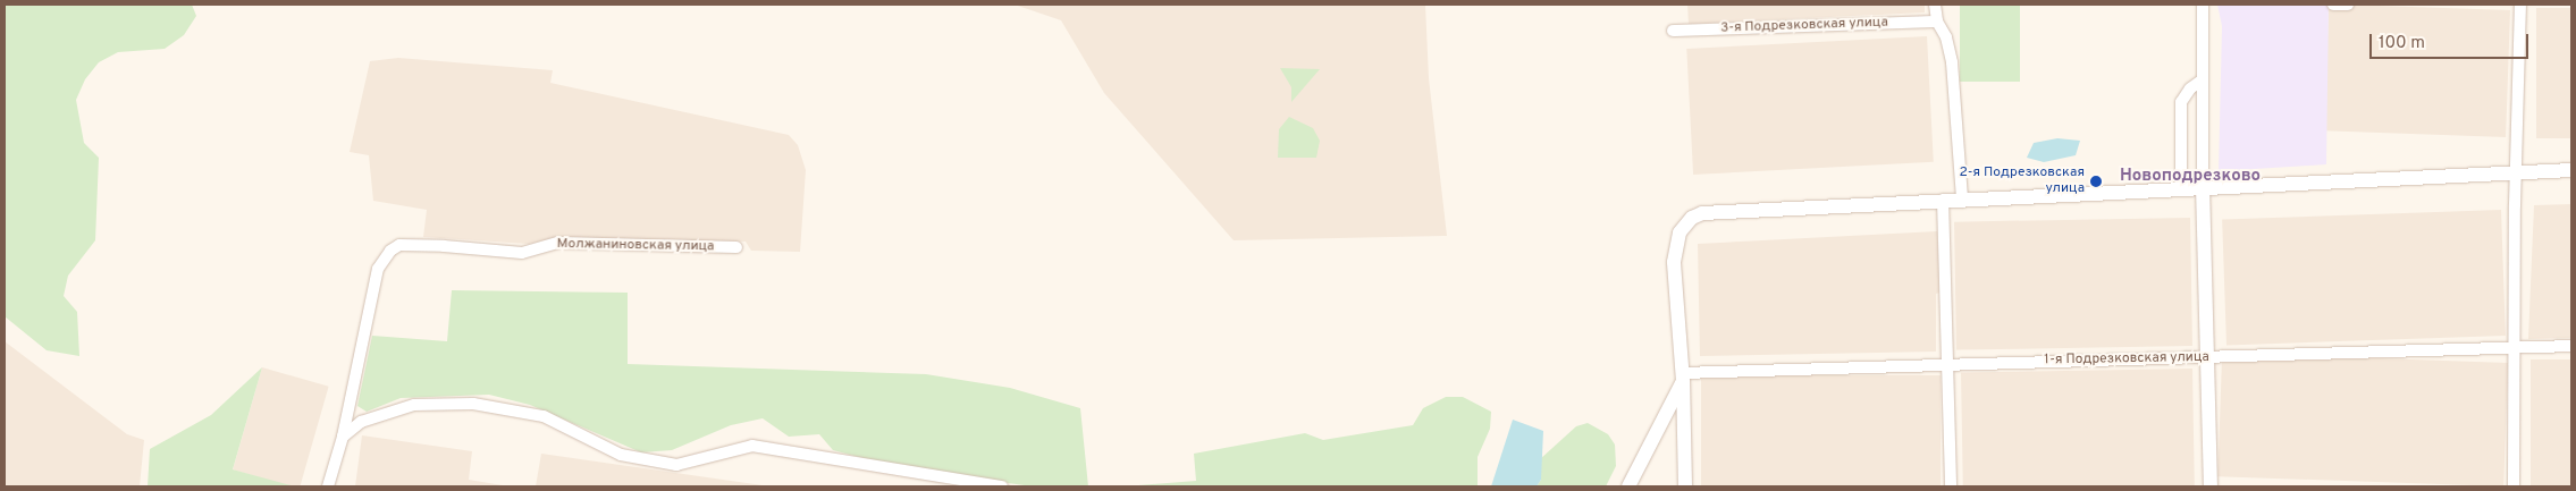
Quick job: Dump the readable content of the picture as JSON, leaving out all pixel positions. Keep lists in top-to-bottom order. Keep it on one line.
{"streets":{"street":["3-я Подрезковская улица","Молжаниновская улица","1-я Подрезковская улица"]},"districts":["Новоподрезково"],"places":["2-я Подрезковская улица"],"scale_bar":"100 m"}
